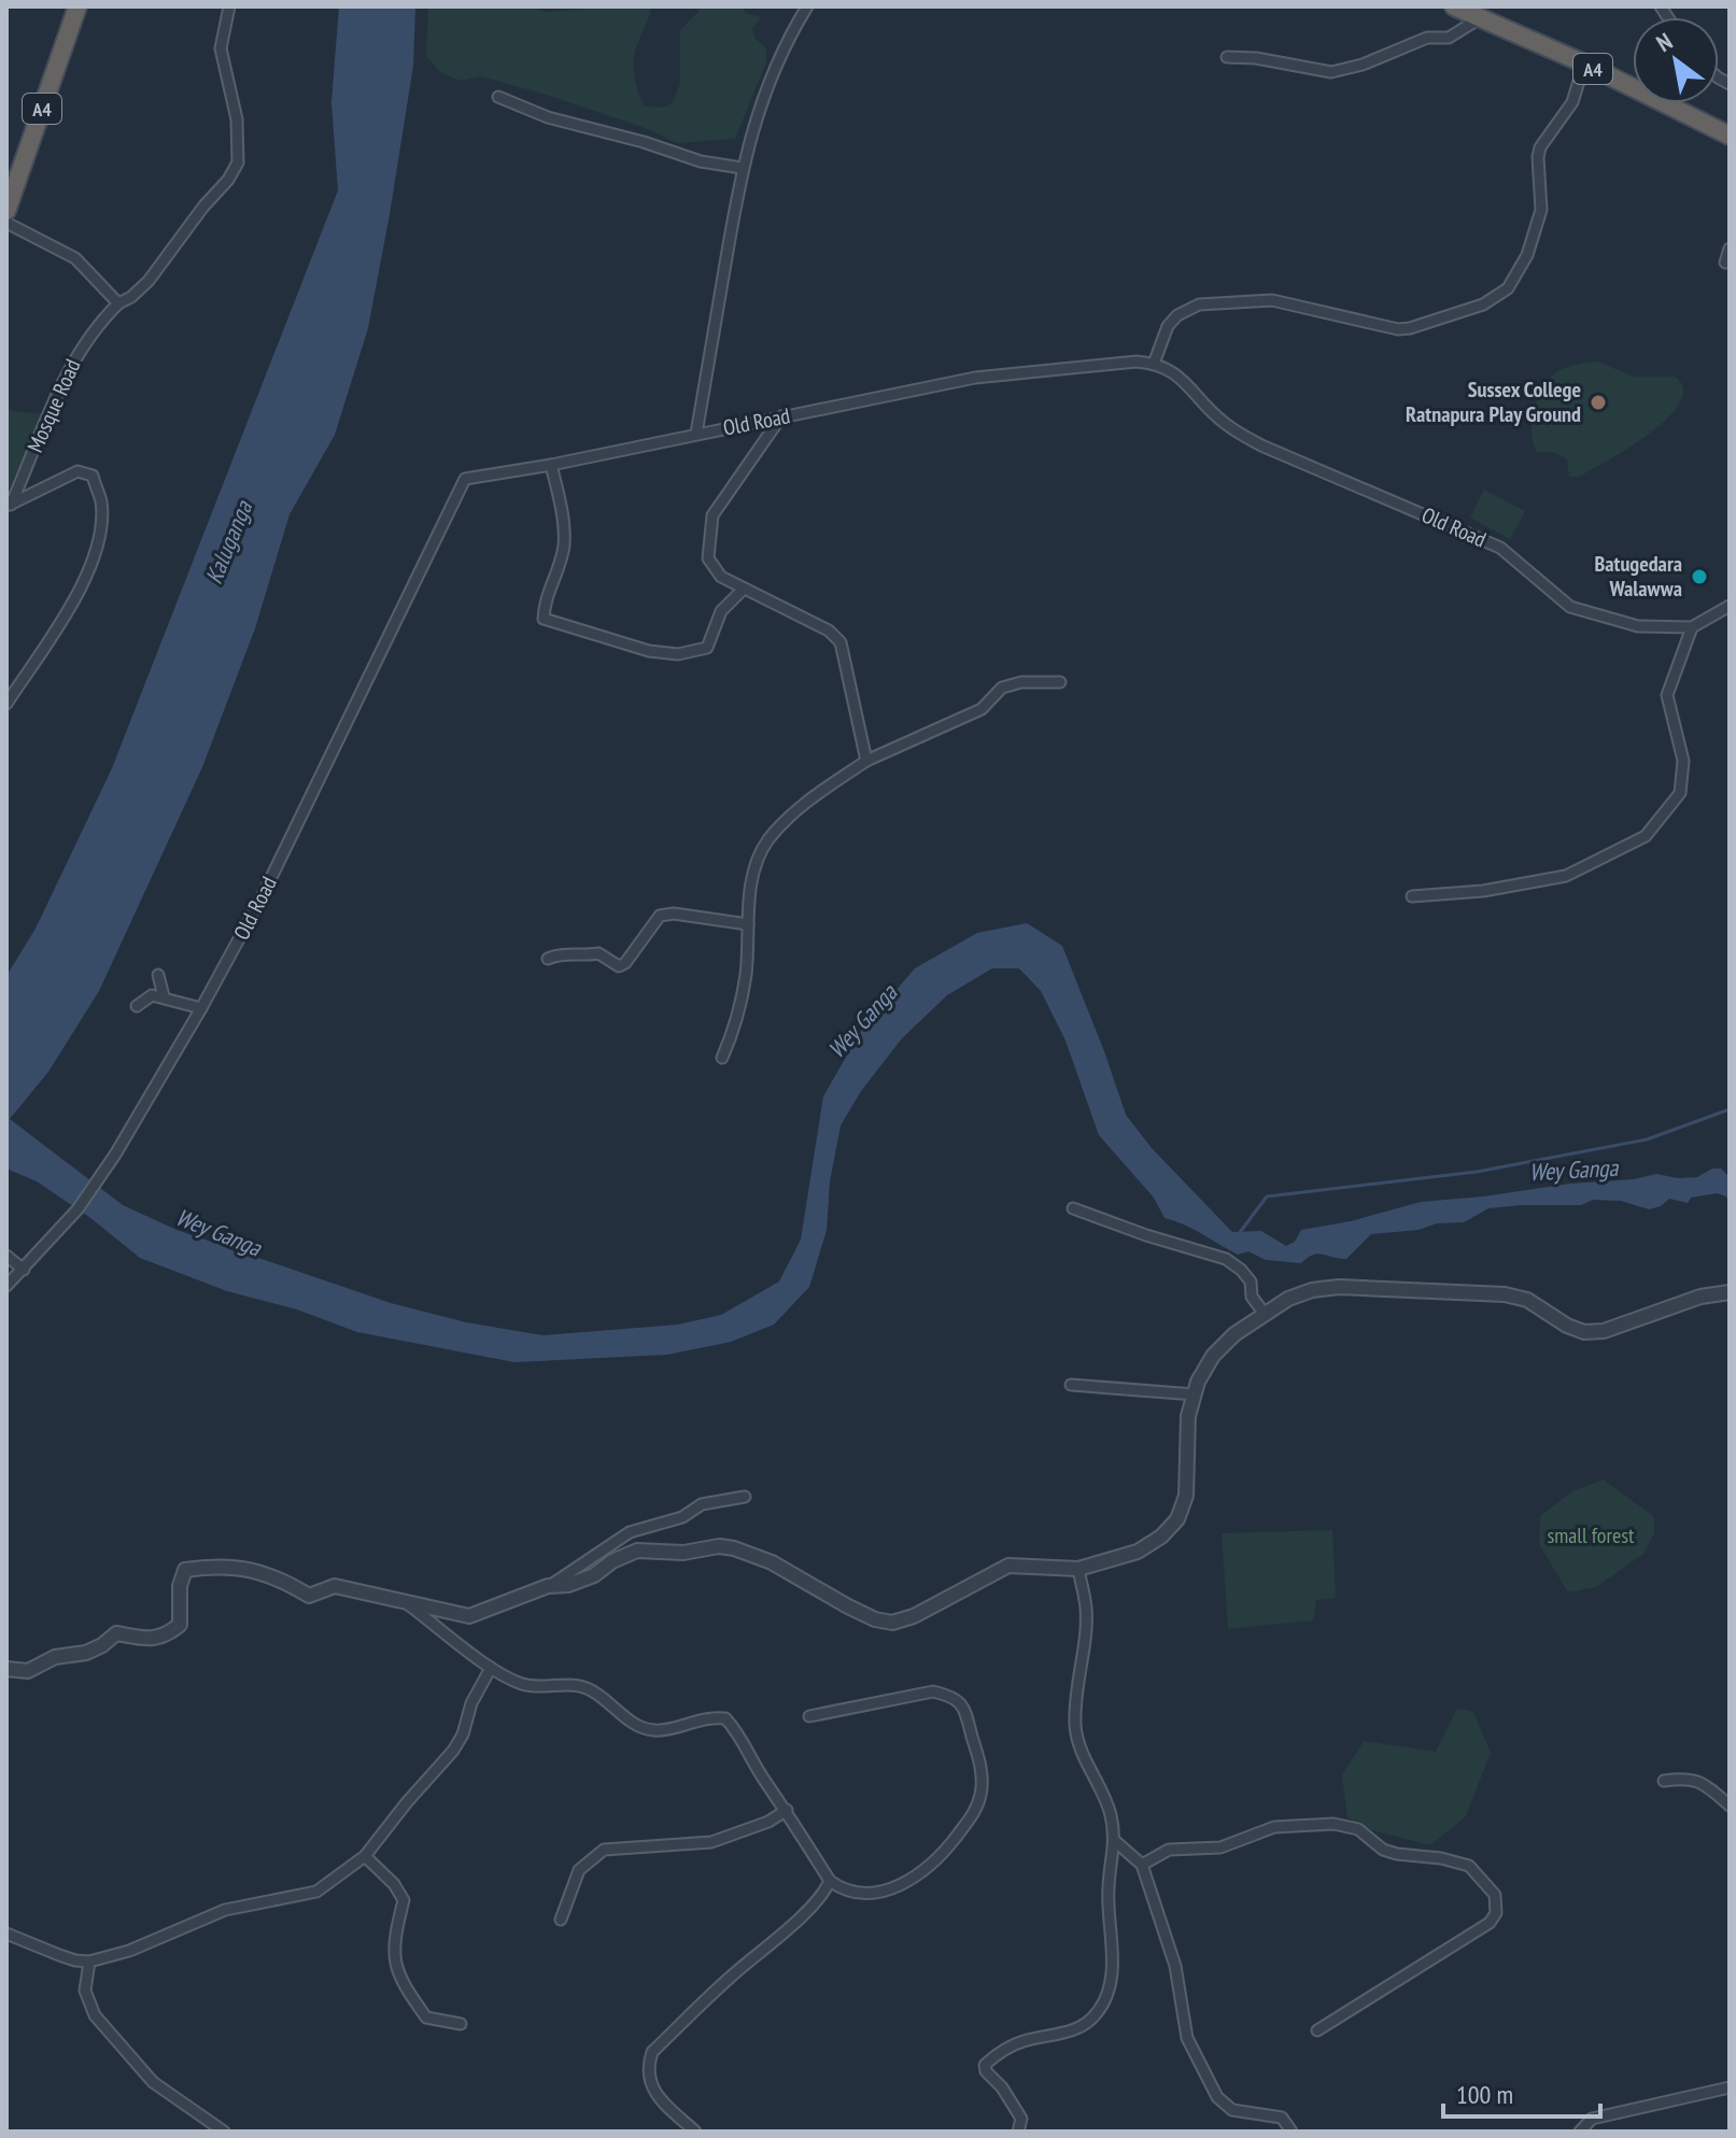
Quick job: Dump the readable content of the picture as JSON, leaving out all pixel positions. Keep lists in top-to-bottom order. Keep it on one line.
{"streets":{"highway":["A4"],"street":["Mosque Road","Old Road"]},"water":["Kaluganga","Wey Ganga"],"parks":["small forest"],"places":["Sussex College Ratnapura Play Ground","Batugedara Walawwa"],"scale_bar":"100 m","north":"top left"}
